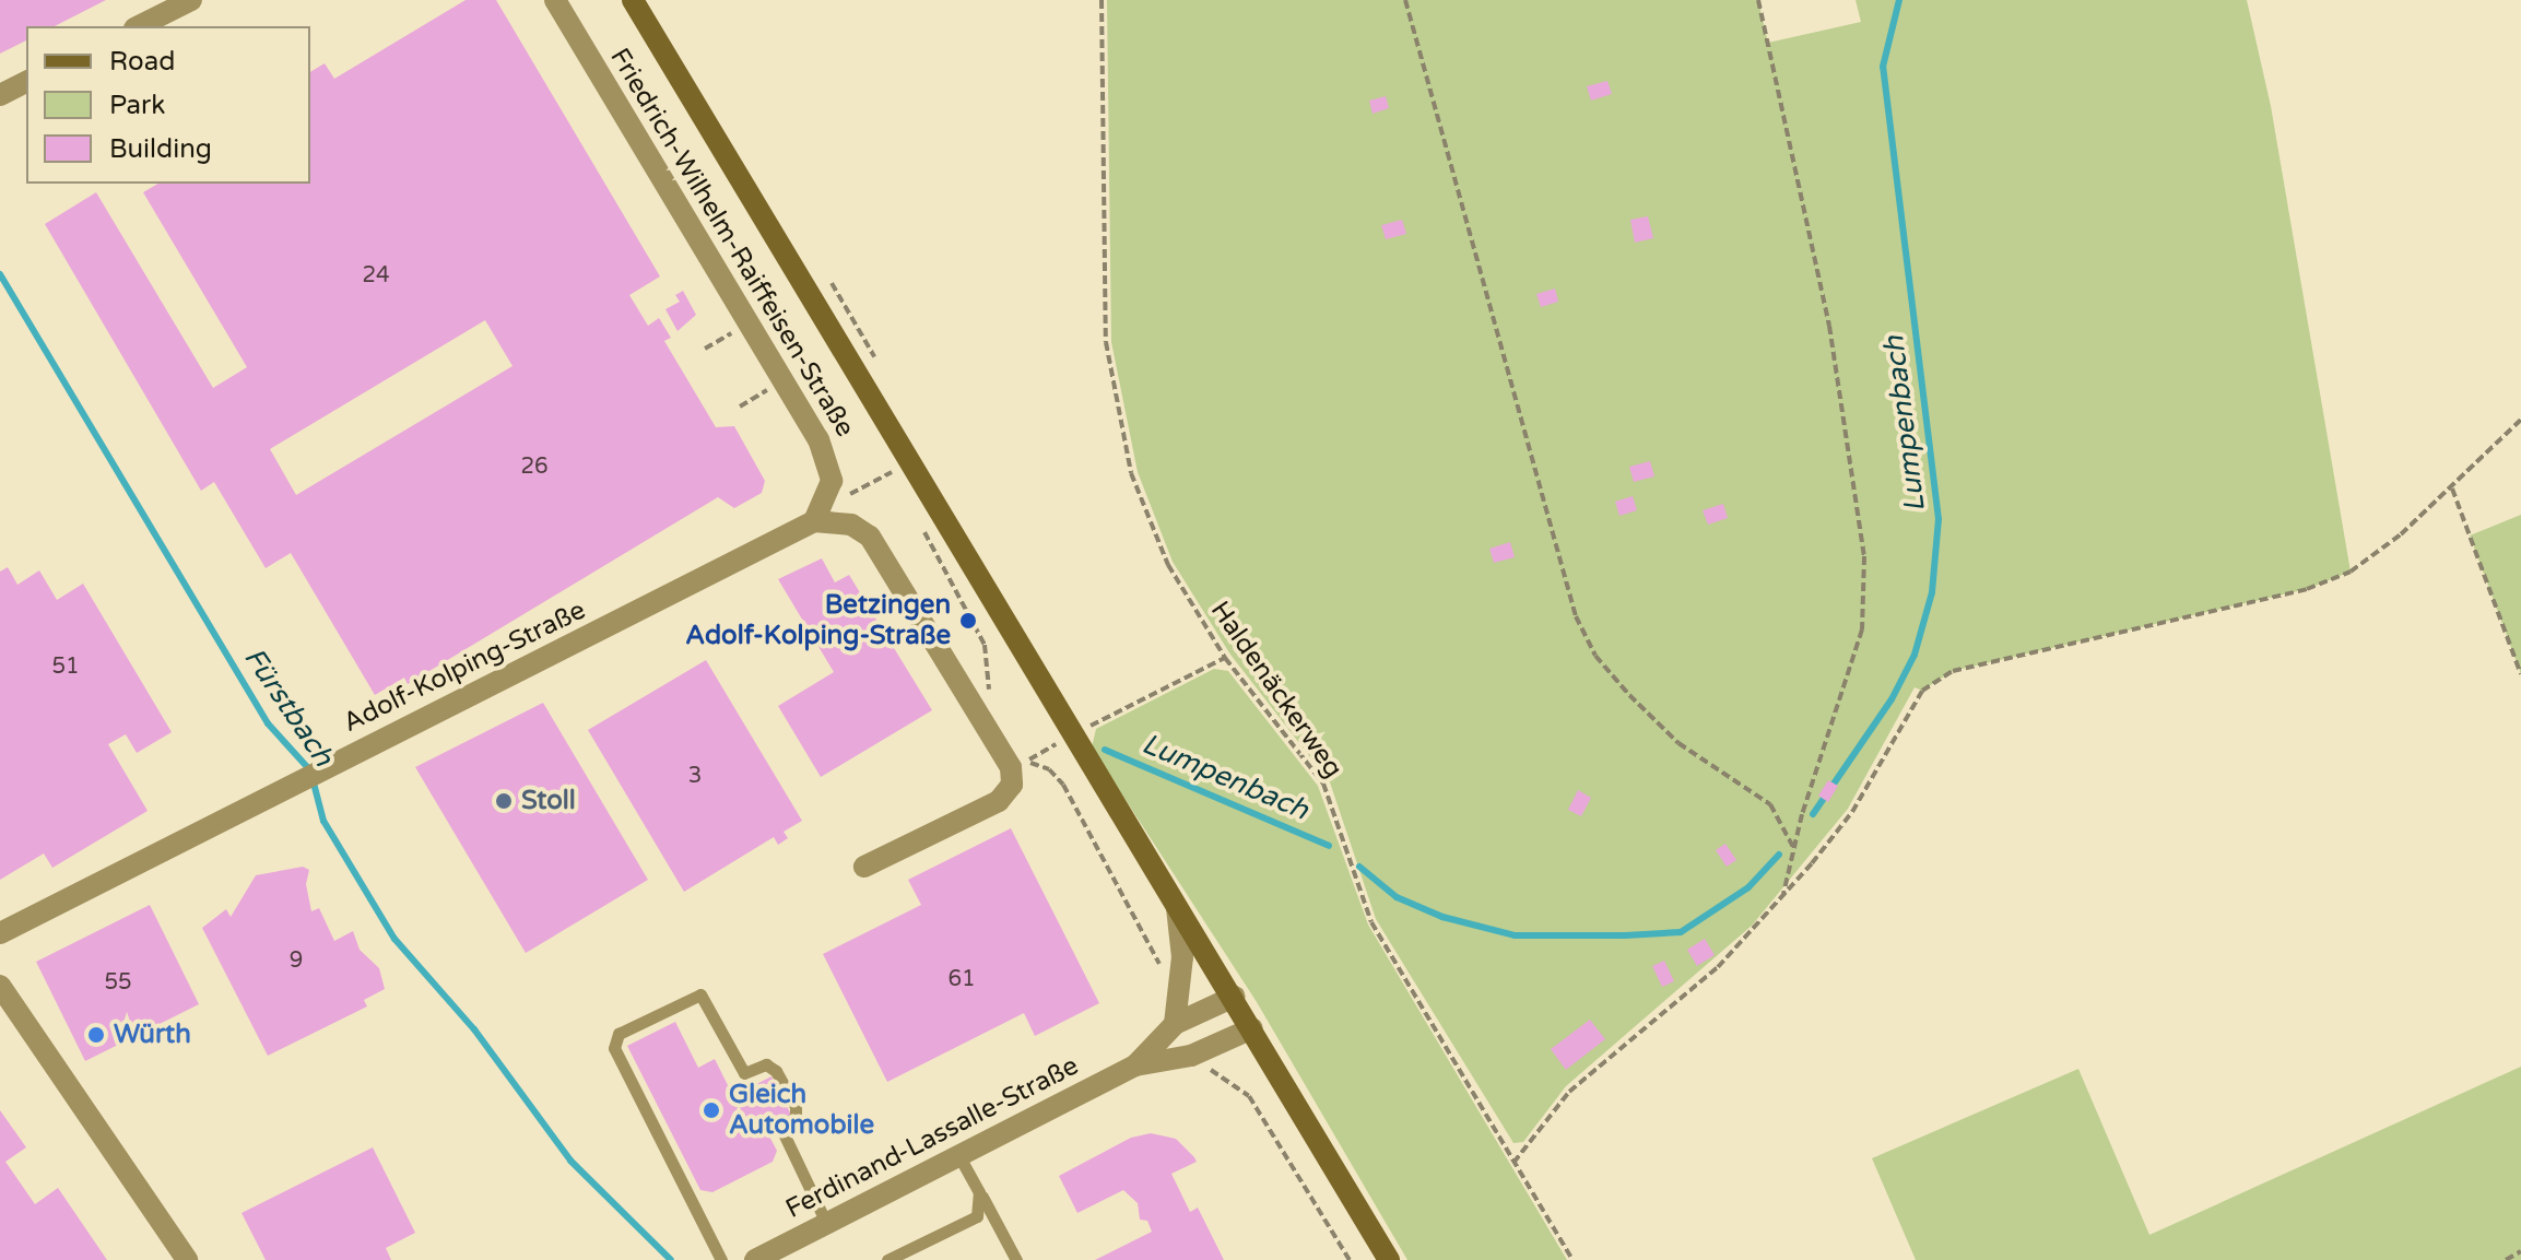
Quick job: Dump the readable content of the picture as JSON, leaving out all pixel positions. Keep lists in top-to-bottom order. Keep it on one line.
{"streets":{"street":["Friedrich-Wilhelm-Raiffeisen-Straße","Adolf-Kolping-Straße","Ferdinand-Lassalle-Straße"],"path":["Haldenäckerweg"]},"crossings":[["Friedrich-Wilhelm-Raiffeisen-Straße","Adolf-Kolping-Straße"]],"water":["Lumpenbach","Fürstbach"],"places":["Betzingen Adolf-Kolping-Straße","Stoll","Würth","Gleich Automobile"],"house_numbers":["24","26","51","3","9","61","55"],"legend":["Road","Park","Building"]}
